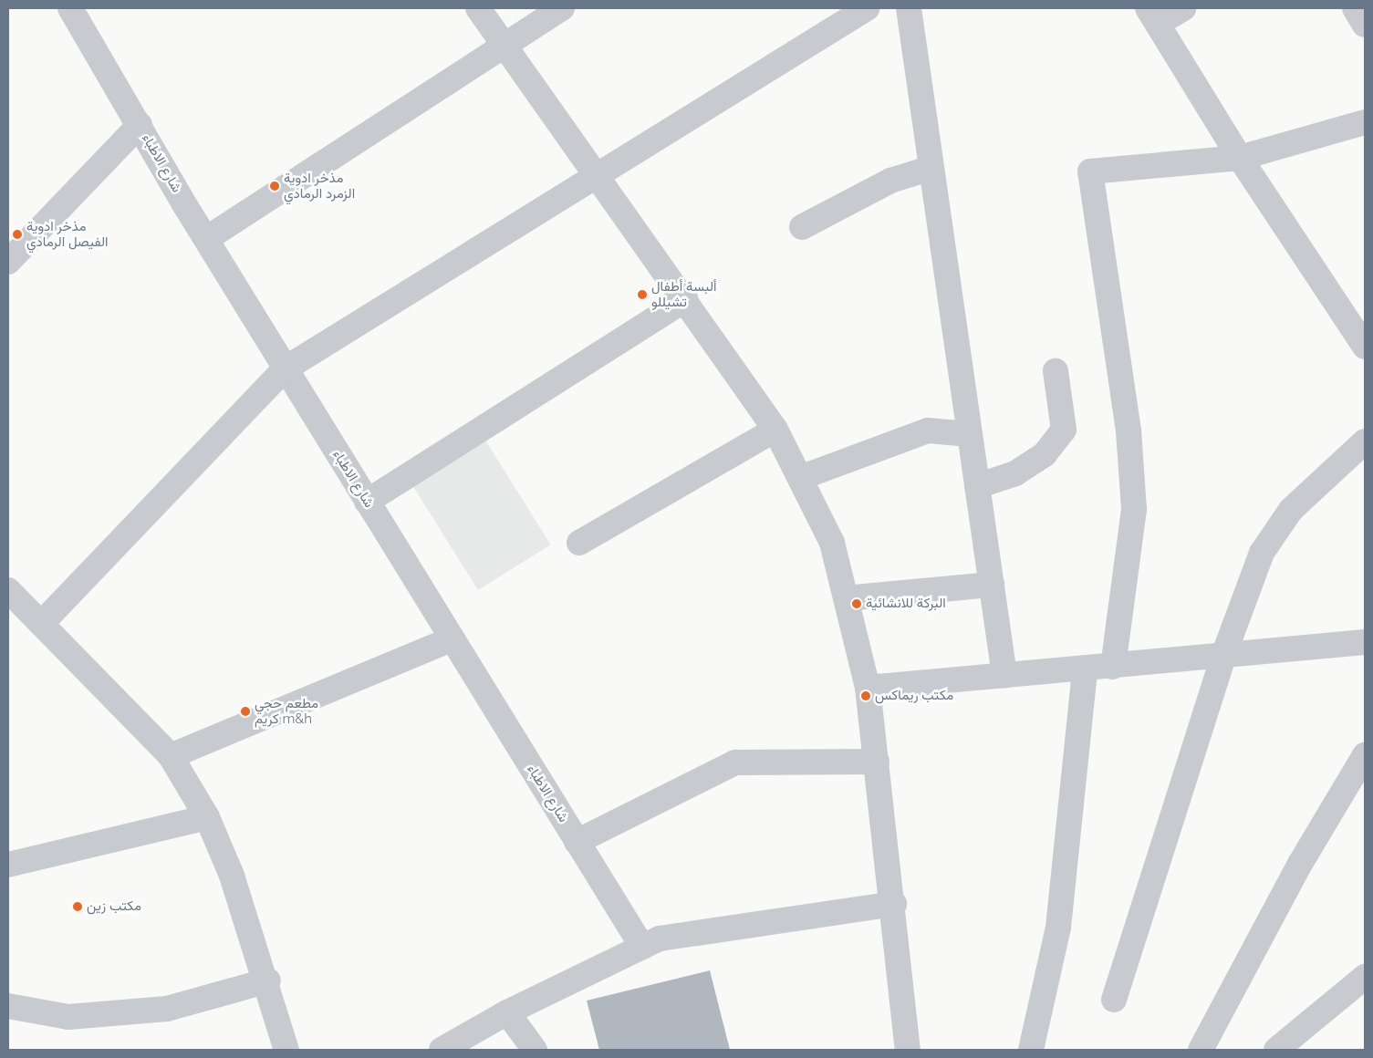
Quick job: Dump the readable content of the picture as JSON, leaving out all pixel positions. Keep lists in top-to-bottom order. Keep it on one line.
{"streets":{"street":["شارع الاطباء"]},"places":["مذخر ادوية الزمرد الرمادي","مذخر ادوية الفيصل الرمادي","ألبسة أطفال تشيللو","البركة للانشائية","مكتب ريماكس","مطعم حجي كريم m&h","مكتب زين"]}
